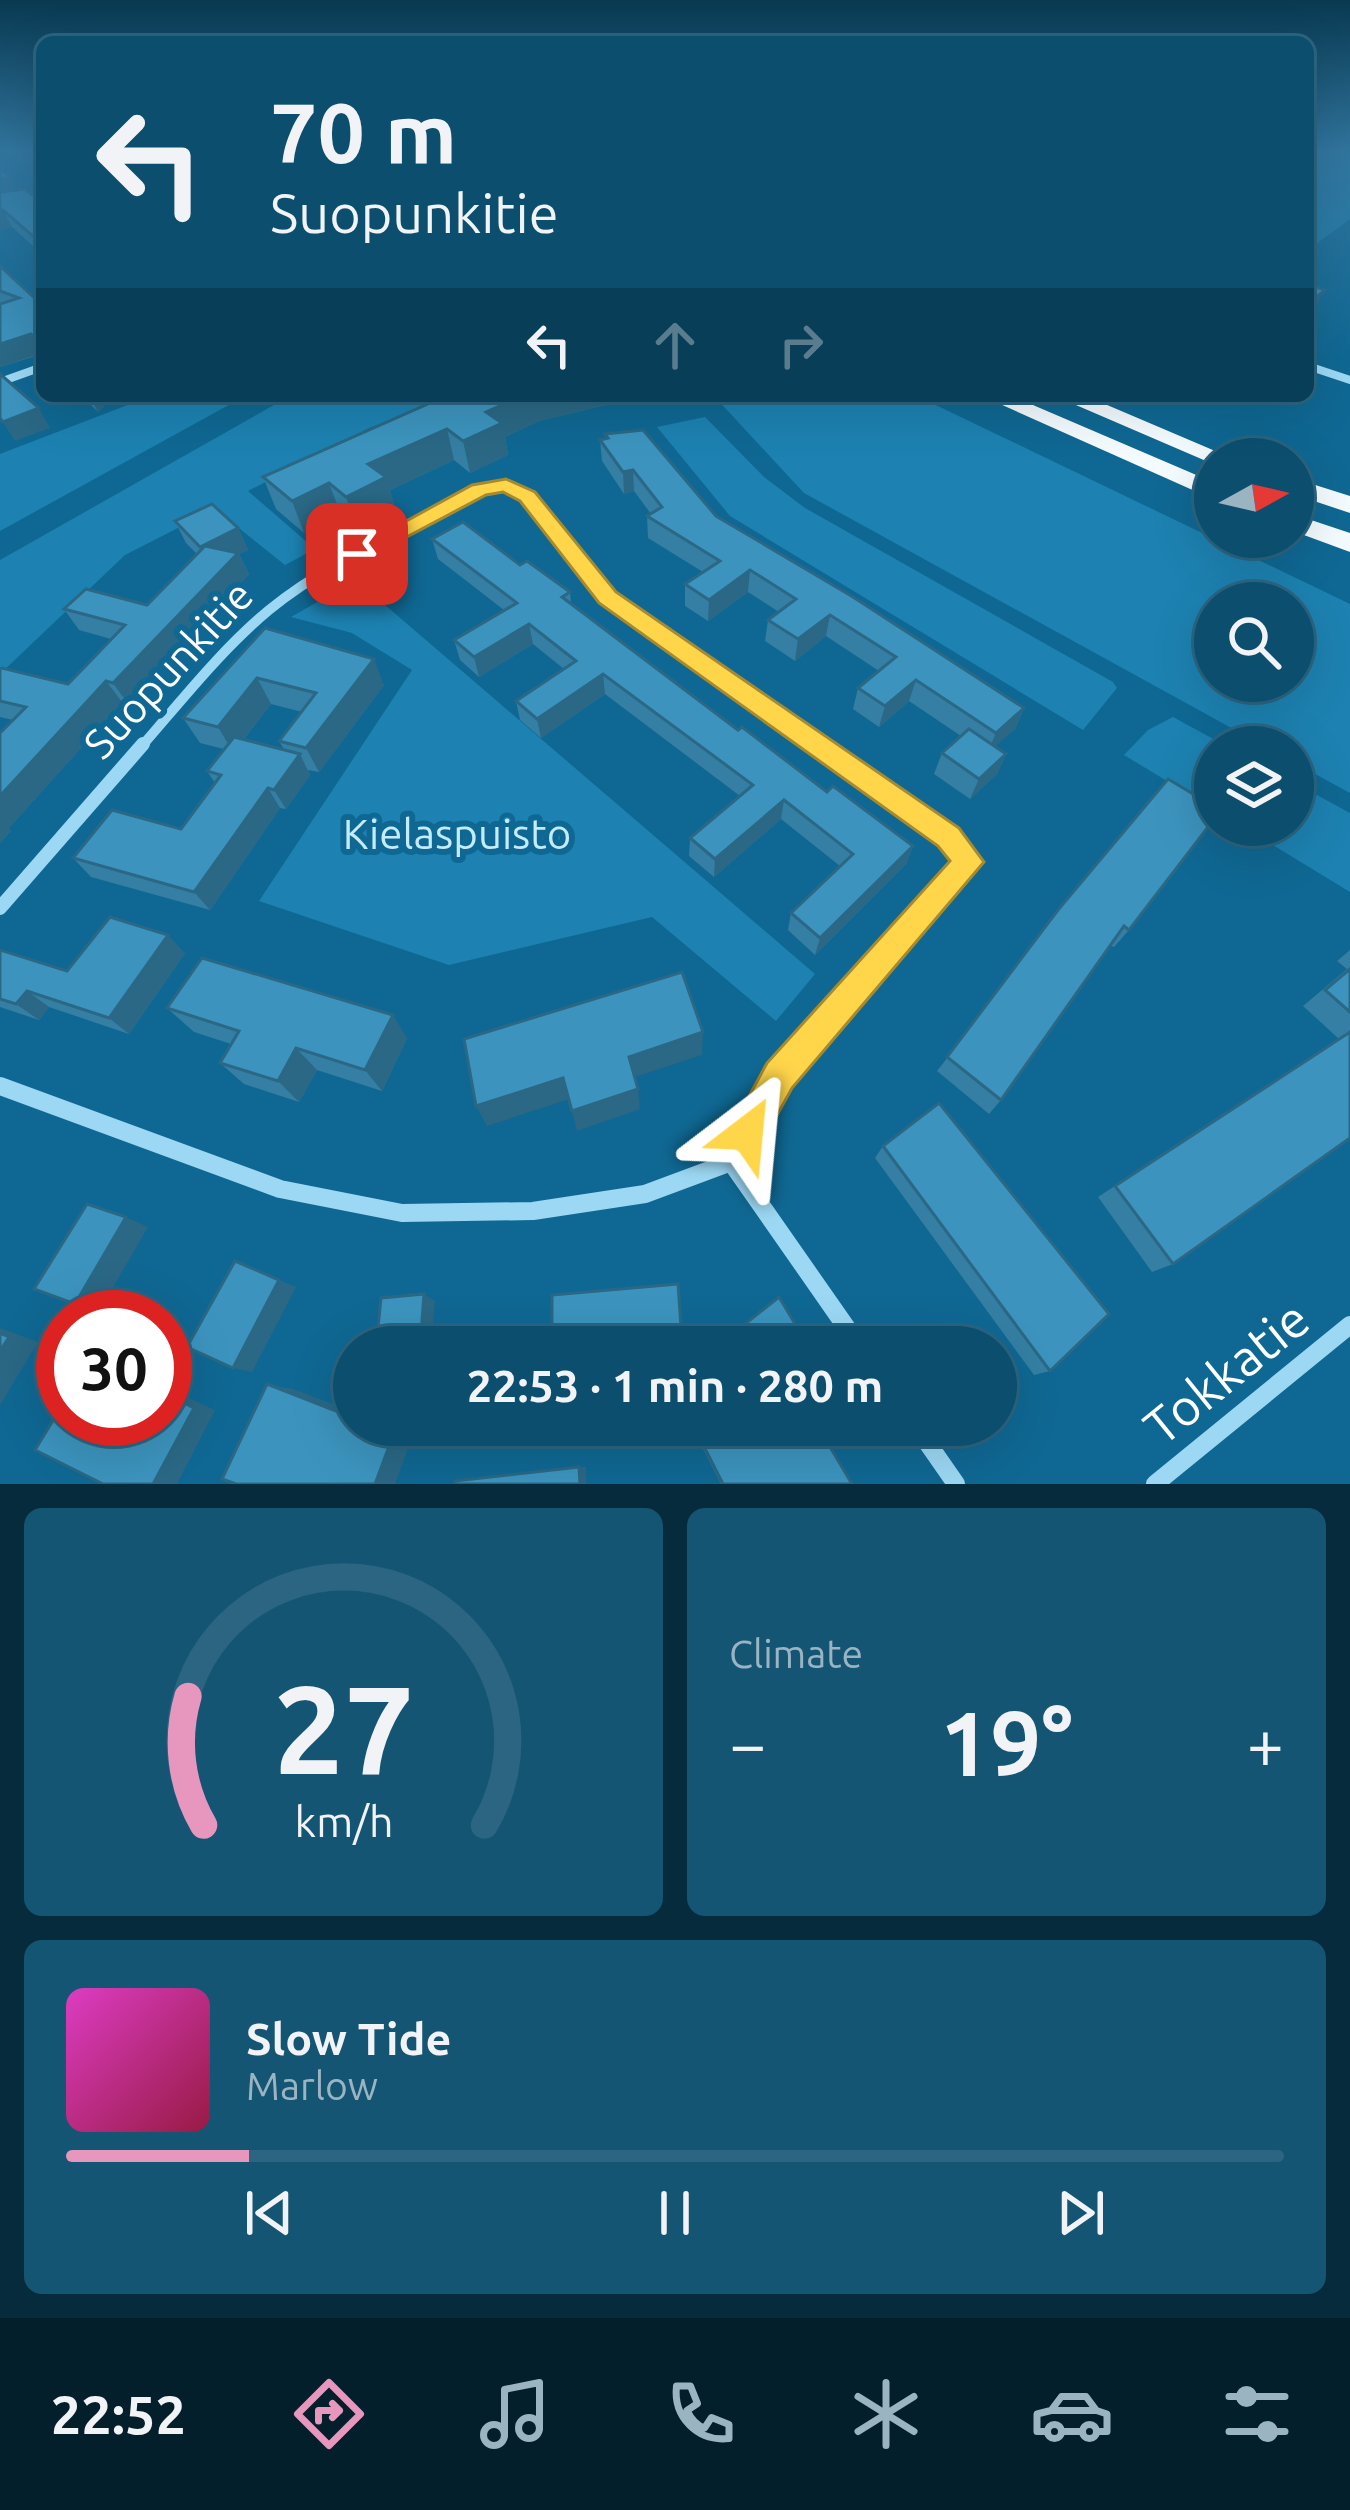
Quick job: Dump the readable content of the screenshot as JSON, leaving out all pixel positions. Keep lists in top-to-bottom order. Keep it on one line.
{"streets":{"street":["Suopunkitie","Tokkatie"]},"parks":["Kielaspuisto"],"north":"right","page":{"turn":["70 m","Suopunkitie"],"limit":"30","trip":"22:53 · 1 min · 280 m","tile":"Climate","heat":["−","19°","+"],"song":["Slow Tide","Marlow"],"tabs":"22:52","gauge":["27","km/h"]}}
